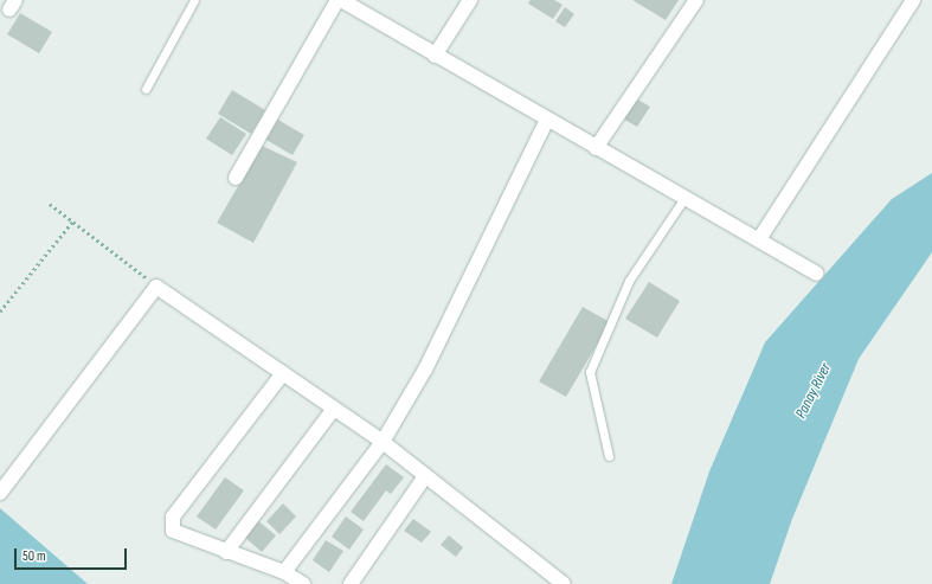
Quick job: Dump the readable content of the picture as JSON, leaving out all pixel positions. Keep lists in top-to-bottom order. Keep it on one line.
{"water":["Panay River"],"scale_bar":"50 m"}
